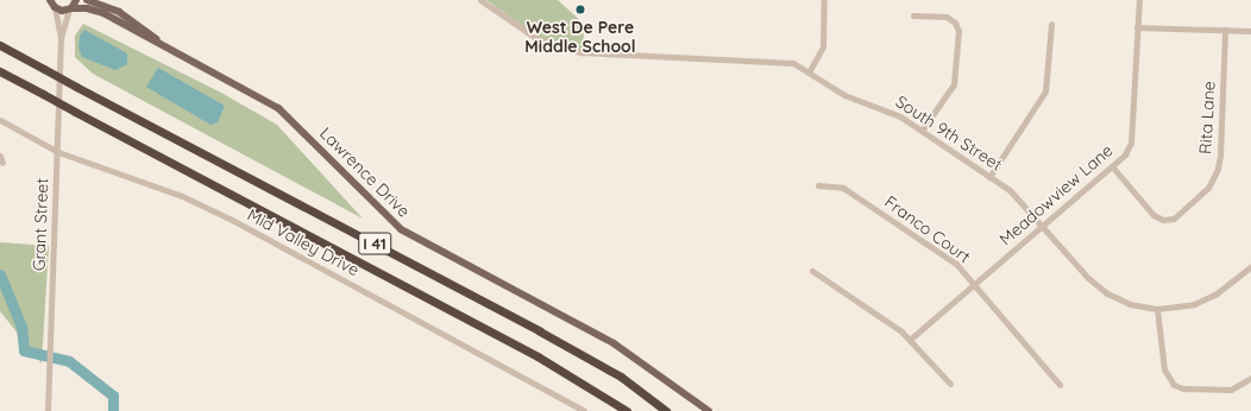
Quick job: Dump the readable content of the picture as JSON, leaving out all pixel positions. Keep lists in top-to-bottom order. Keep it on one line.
{"streets":{"highway":["I 41"],"main road":["Lawrence Drive"],"street":["Rita Lane","South 9th Street","Meadowview Lane","Grant Street","Franco Court","Mid Valley Drive"]},"crossings":[["Rita Lane","Meadowview Lane"],["South 9th Street","Meadowview Lane"],["Lawrence Drive","Grant Street"],["Meadowview Lane","Franco Court"],["Grant Street","Mid Valley Drive"]],"places":["West De Pere Middle School"]}
